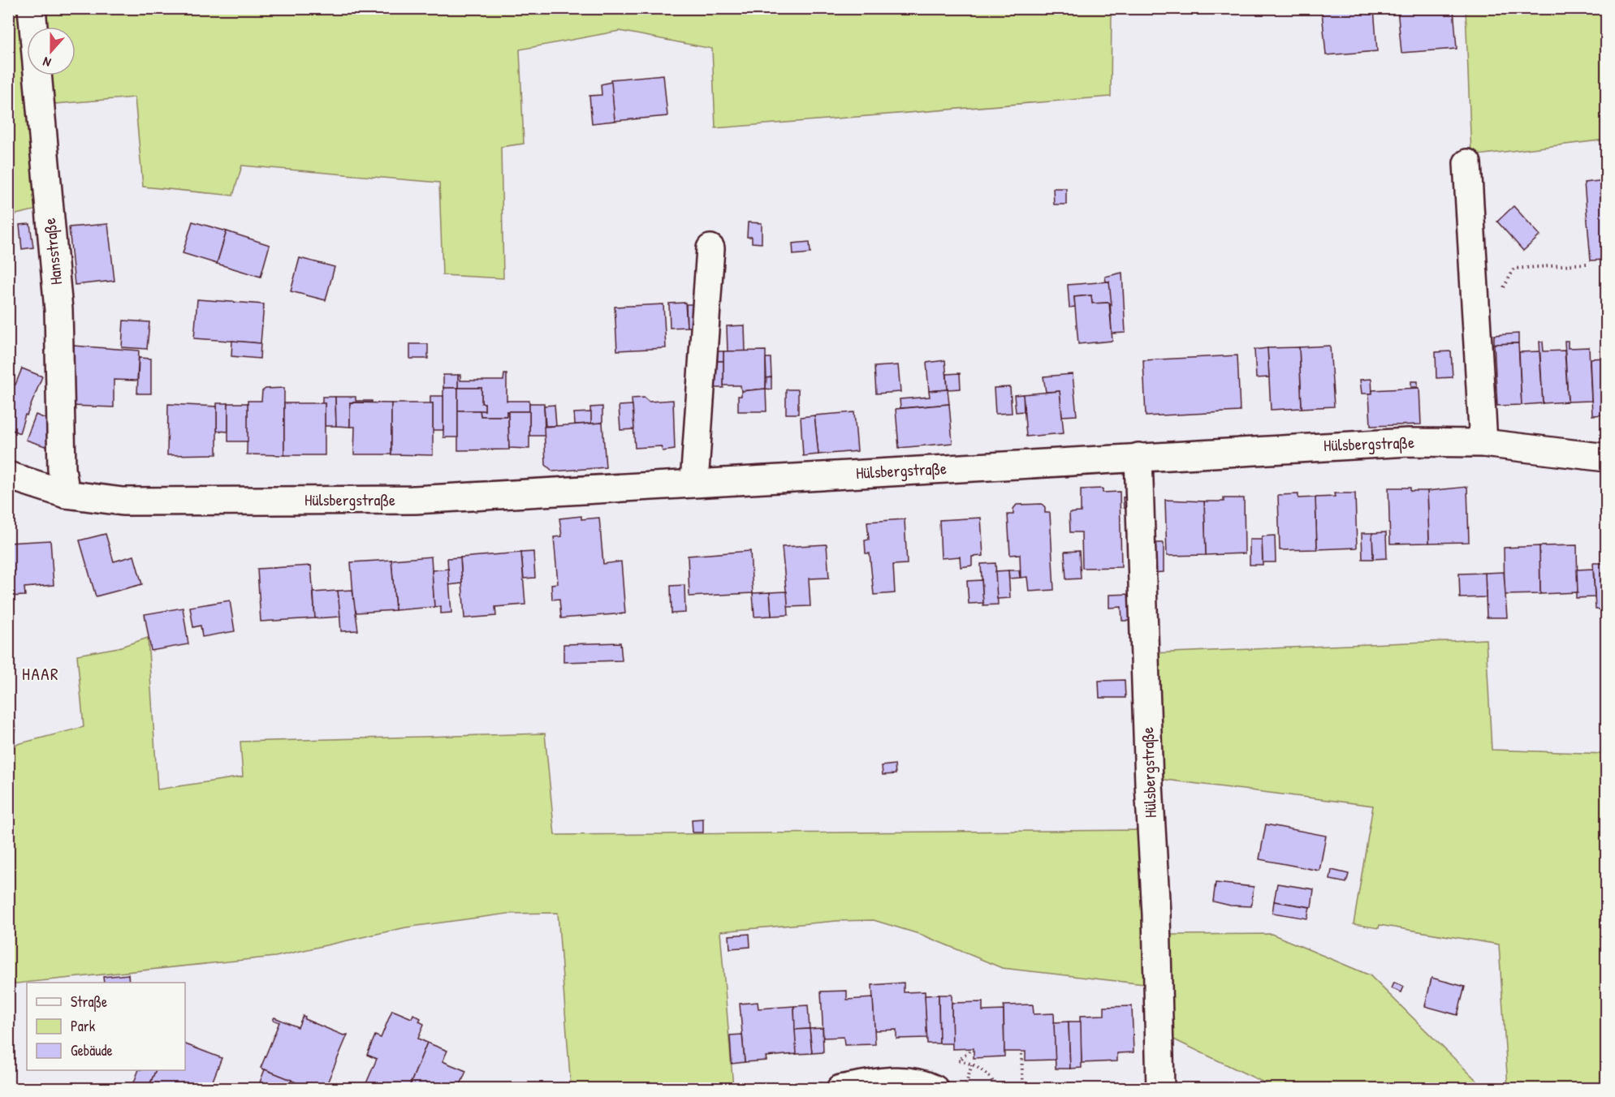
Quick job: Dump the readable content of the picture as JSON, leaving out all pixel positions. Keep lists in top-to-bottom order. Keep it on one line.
{"streets":{"street":["Hansstraße","Hülsbergstraße"]},"crossings":[["Hansstraße","Hülsbergstraße"]],"districts":["HAAR"],"legend":["Straße","Park","Gebäude"],"north":"bottom"}
